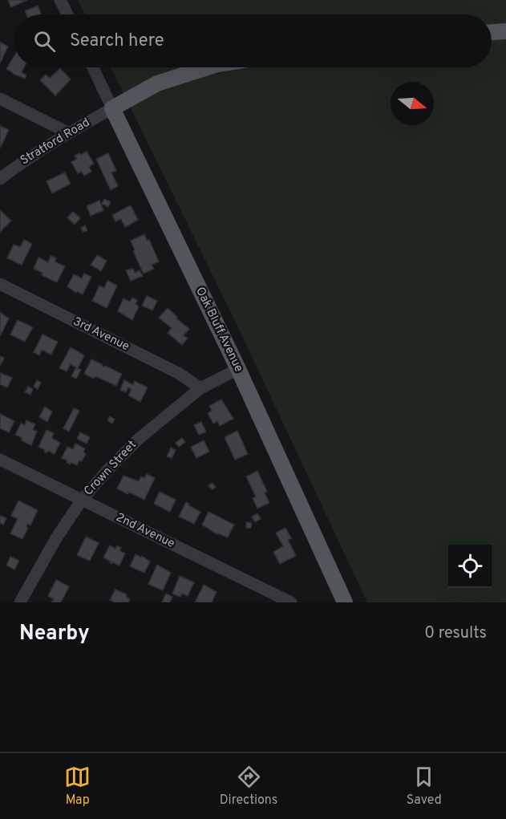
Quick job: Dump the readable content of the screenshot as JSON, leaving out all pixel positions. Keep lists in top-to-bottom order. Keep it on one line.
{"streets":{"main road":["Oak Bluff Avenue"],"street":["Stratford Road","3rd Avenue","Crown Street","2nd Avenue"]},"crossings":[["Stratford Road","Oak Bluff Avenue"],["Oak Bluff Avenue","Crown Street"],["3rd Avenue","Crown Street"],["Crown Street","2nd Avenue"]],"north":"right","page":{"search":"Search here","heading":["Nearby","0 results"],"nav":["Map","Directions","Saved"]}}
